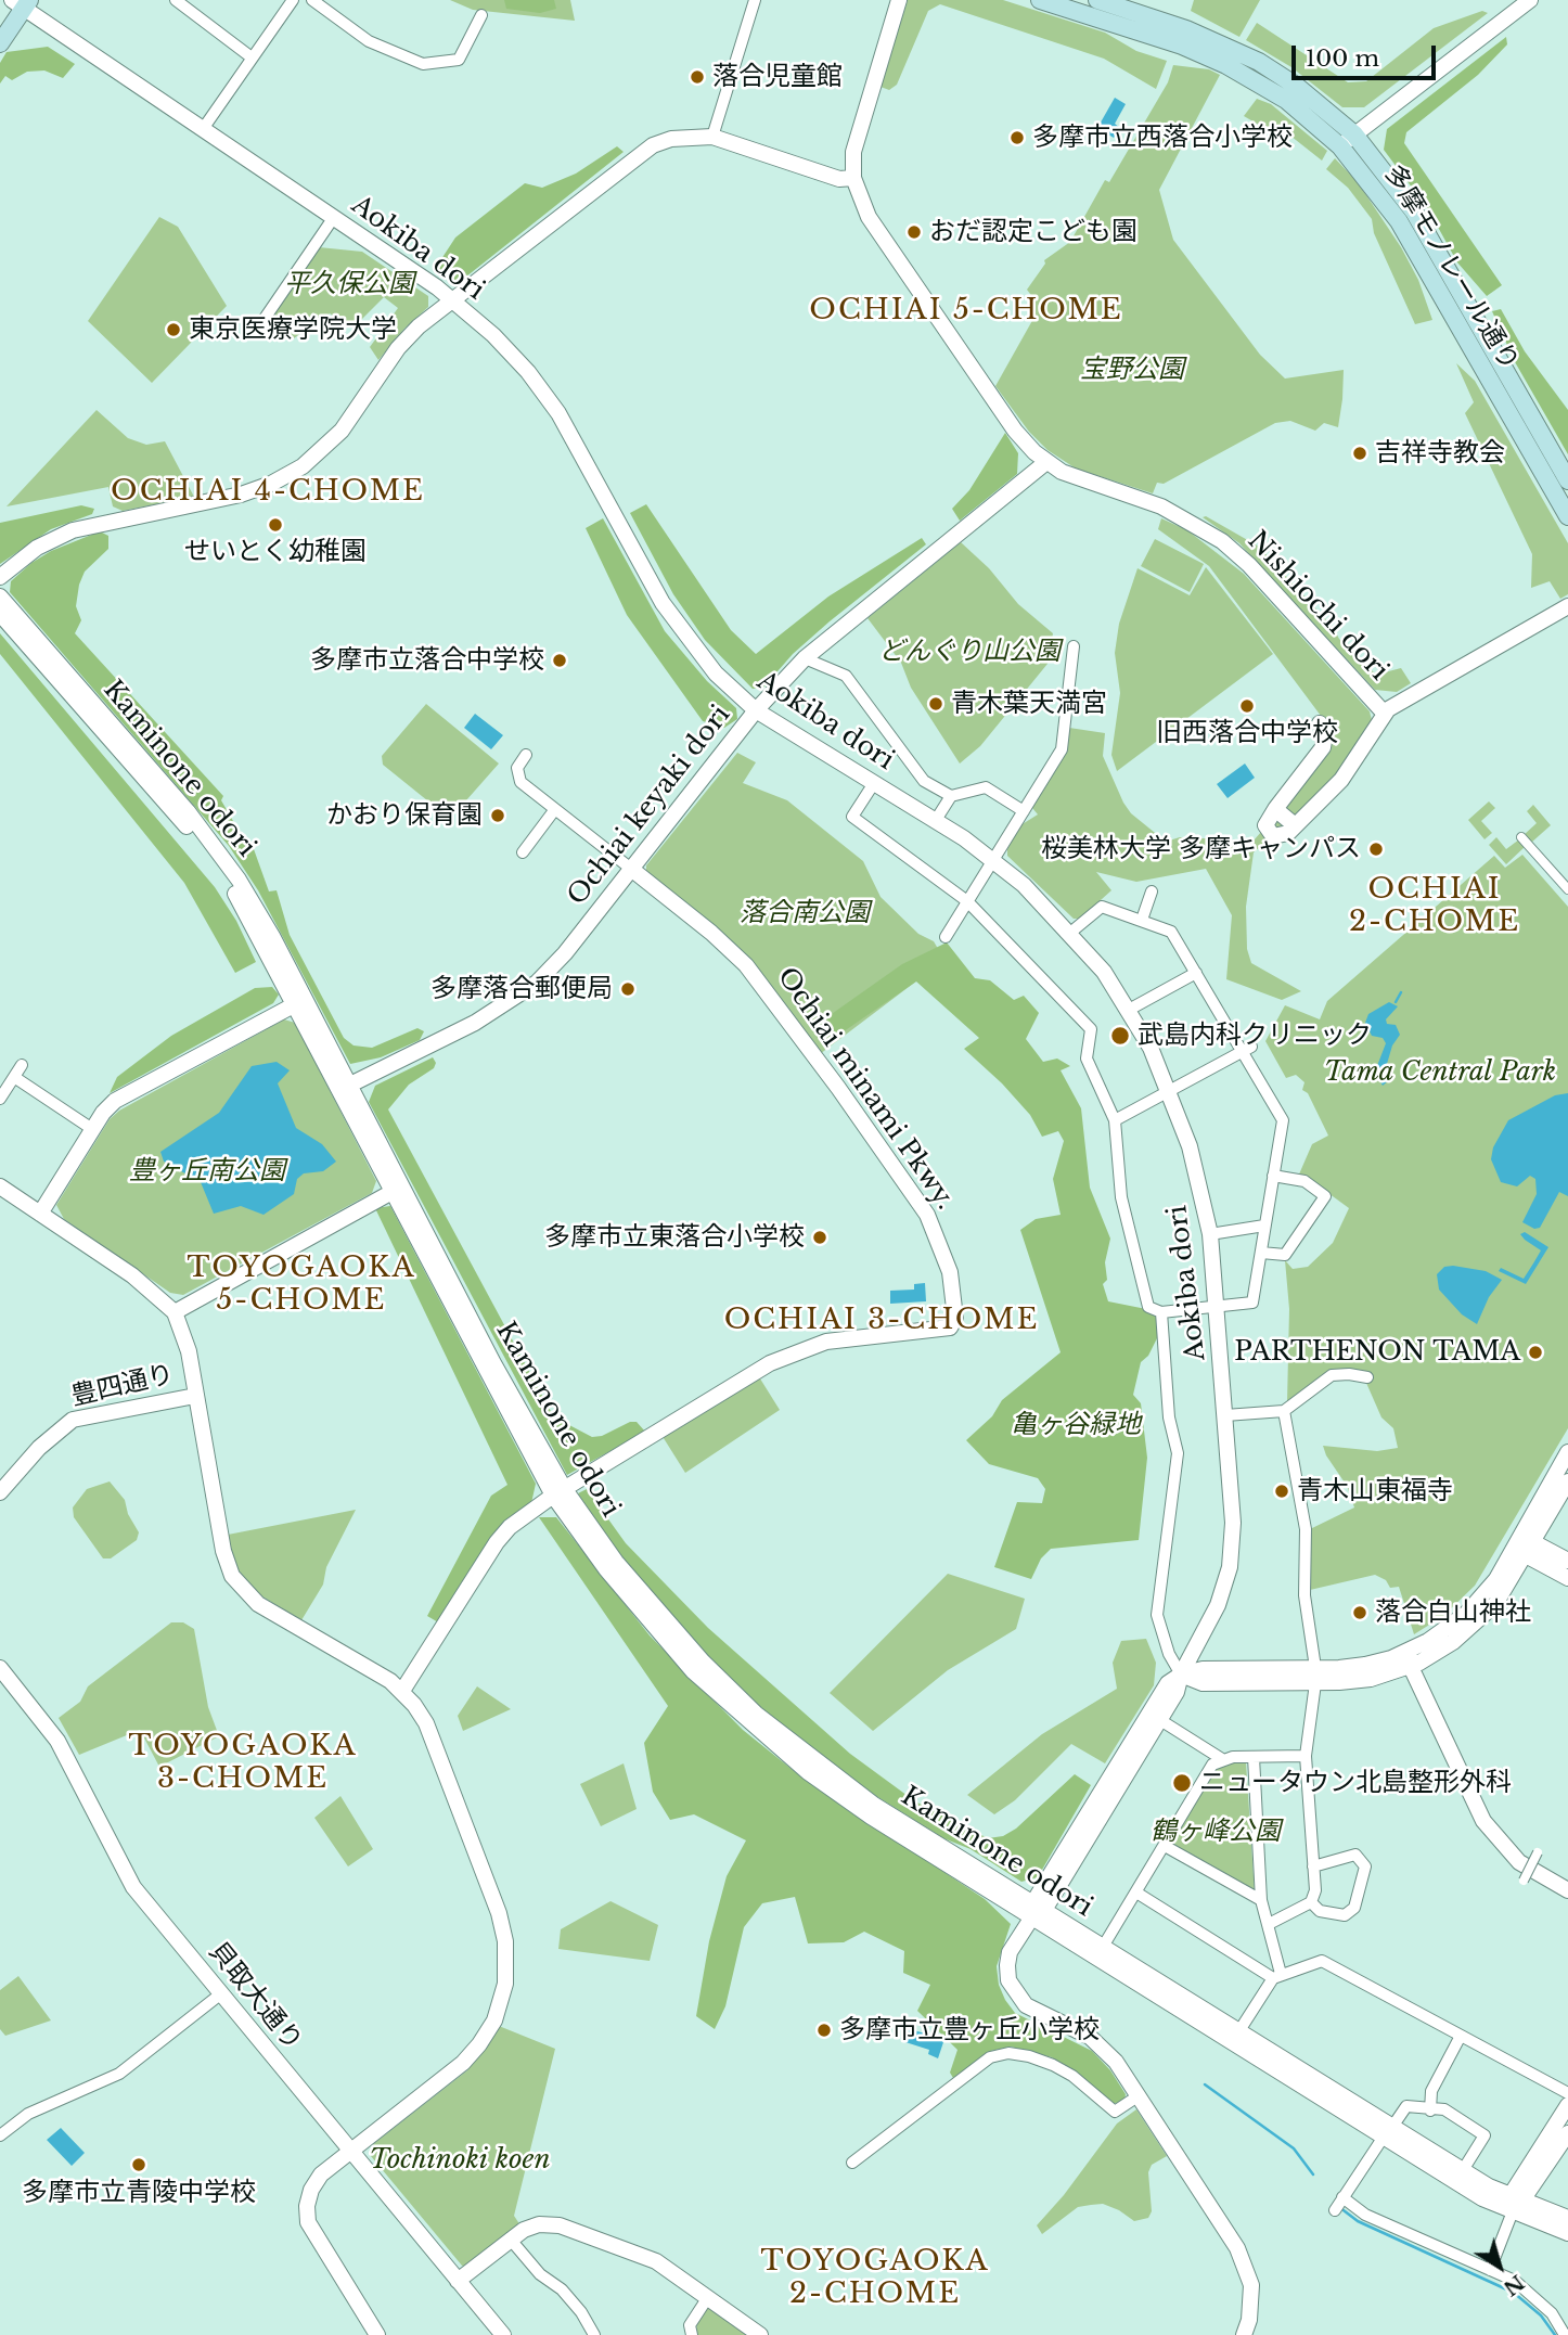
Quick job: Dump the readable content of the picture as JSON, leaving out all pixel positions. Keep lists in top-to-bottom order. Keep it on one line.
{"streets":{"main road":["多摩モノレール通り"],"street":["Aokiba dori","Nishiochi dori","Kaminone odori","Ochiai keyaki dori","Ochiai minami Pkwy.","豊四通り","貝取大通り"]},"crossings":[["Aokiba dori","Kaminone odori"],["Aokiba dori","Ochiai keyaki dori"],["Nishiochi dori","Ochiai keyaki dori"],["Kaminone odori","Ochiai keyaki dori"],["Kaminone odori","Ochiai minami Pkwy."],["Ochiai keyaki dori","Ochiai minami Pkwy."]],"districts":["OCHIAI 5-CHOME","OCHIAI 4-CHOME","OCHIAI 2-CHOME","TOYOGAOKA 5-CHOME","OCHIAI 3-CHOME","TOYOGAOKA 3-CHOME","TOYOGAOKA 2-CHOME"],"parks":["平久保公園","宝野公園","どんぐり山公園","落合南公園","Tama Central Park","豊ヶ丘南公園","亀ヶ谷緑地","鶴ヶ峰公園","Tochinoki koen"],"places":["落合児童館","多摩市立西落合小学校","おだ認定こども園","東京医療学院大学","吉祥寺教会","せいとく幼稚園","多摩市立落合中学校","青木葉天満宮","旧西落合中学校","かおり保育園","桜美林大学 多摩キャンパス","多摩落合郵便局","武島内科クリニック","多摩市立東落合小学校","PARTHENON TAMA","青木山東福寺","落合白山神社","ニュータウン北島整形外科","多摩市立豊ヶ丘小学校","多摩市立青陵中学校"],"scale_bar":"100 m","north":"bottom right"}
